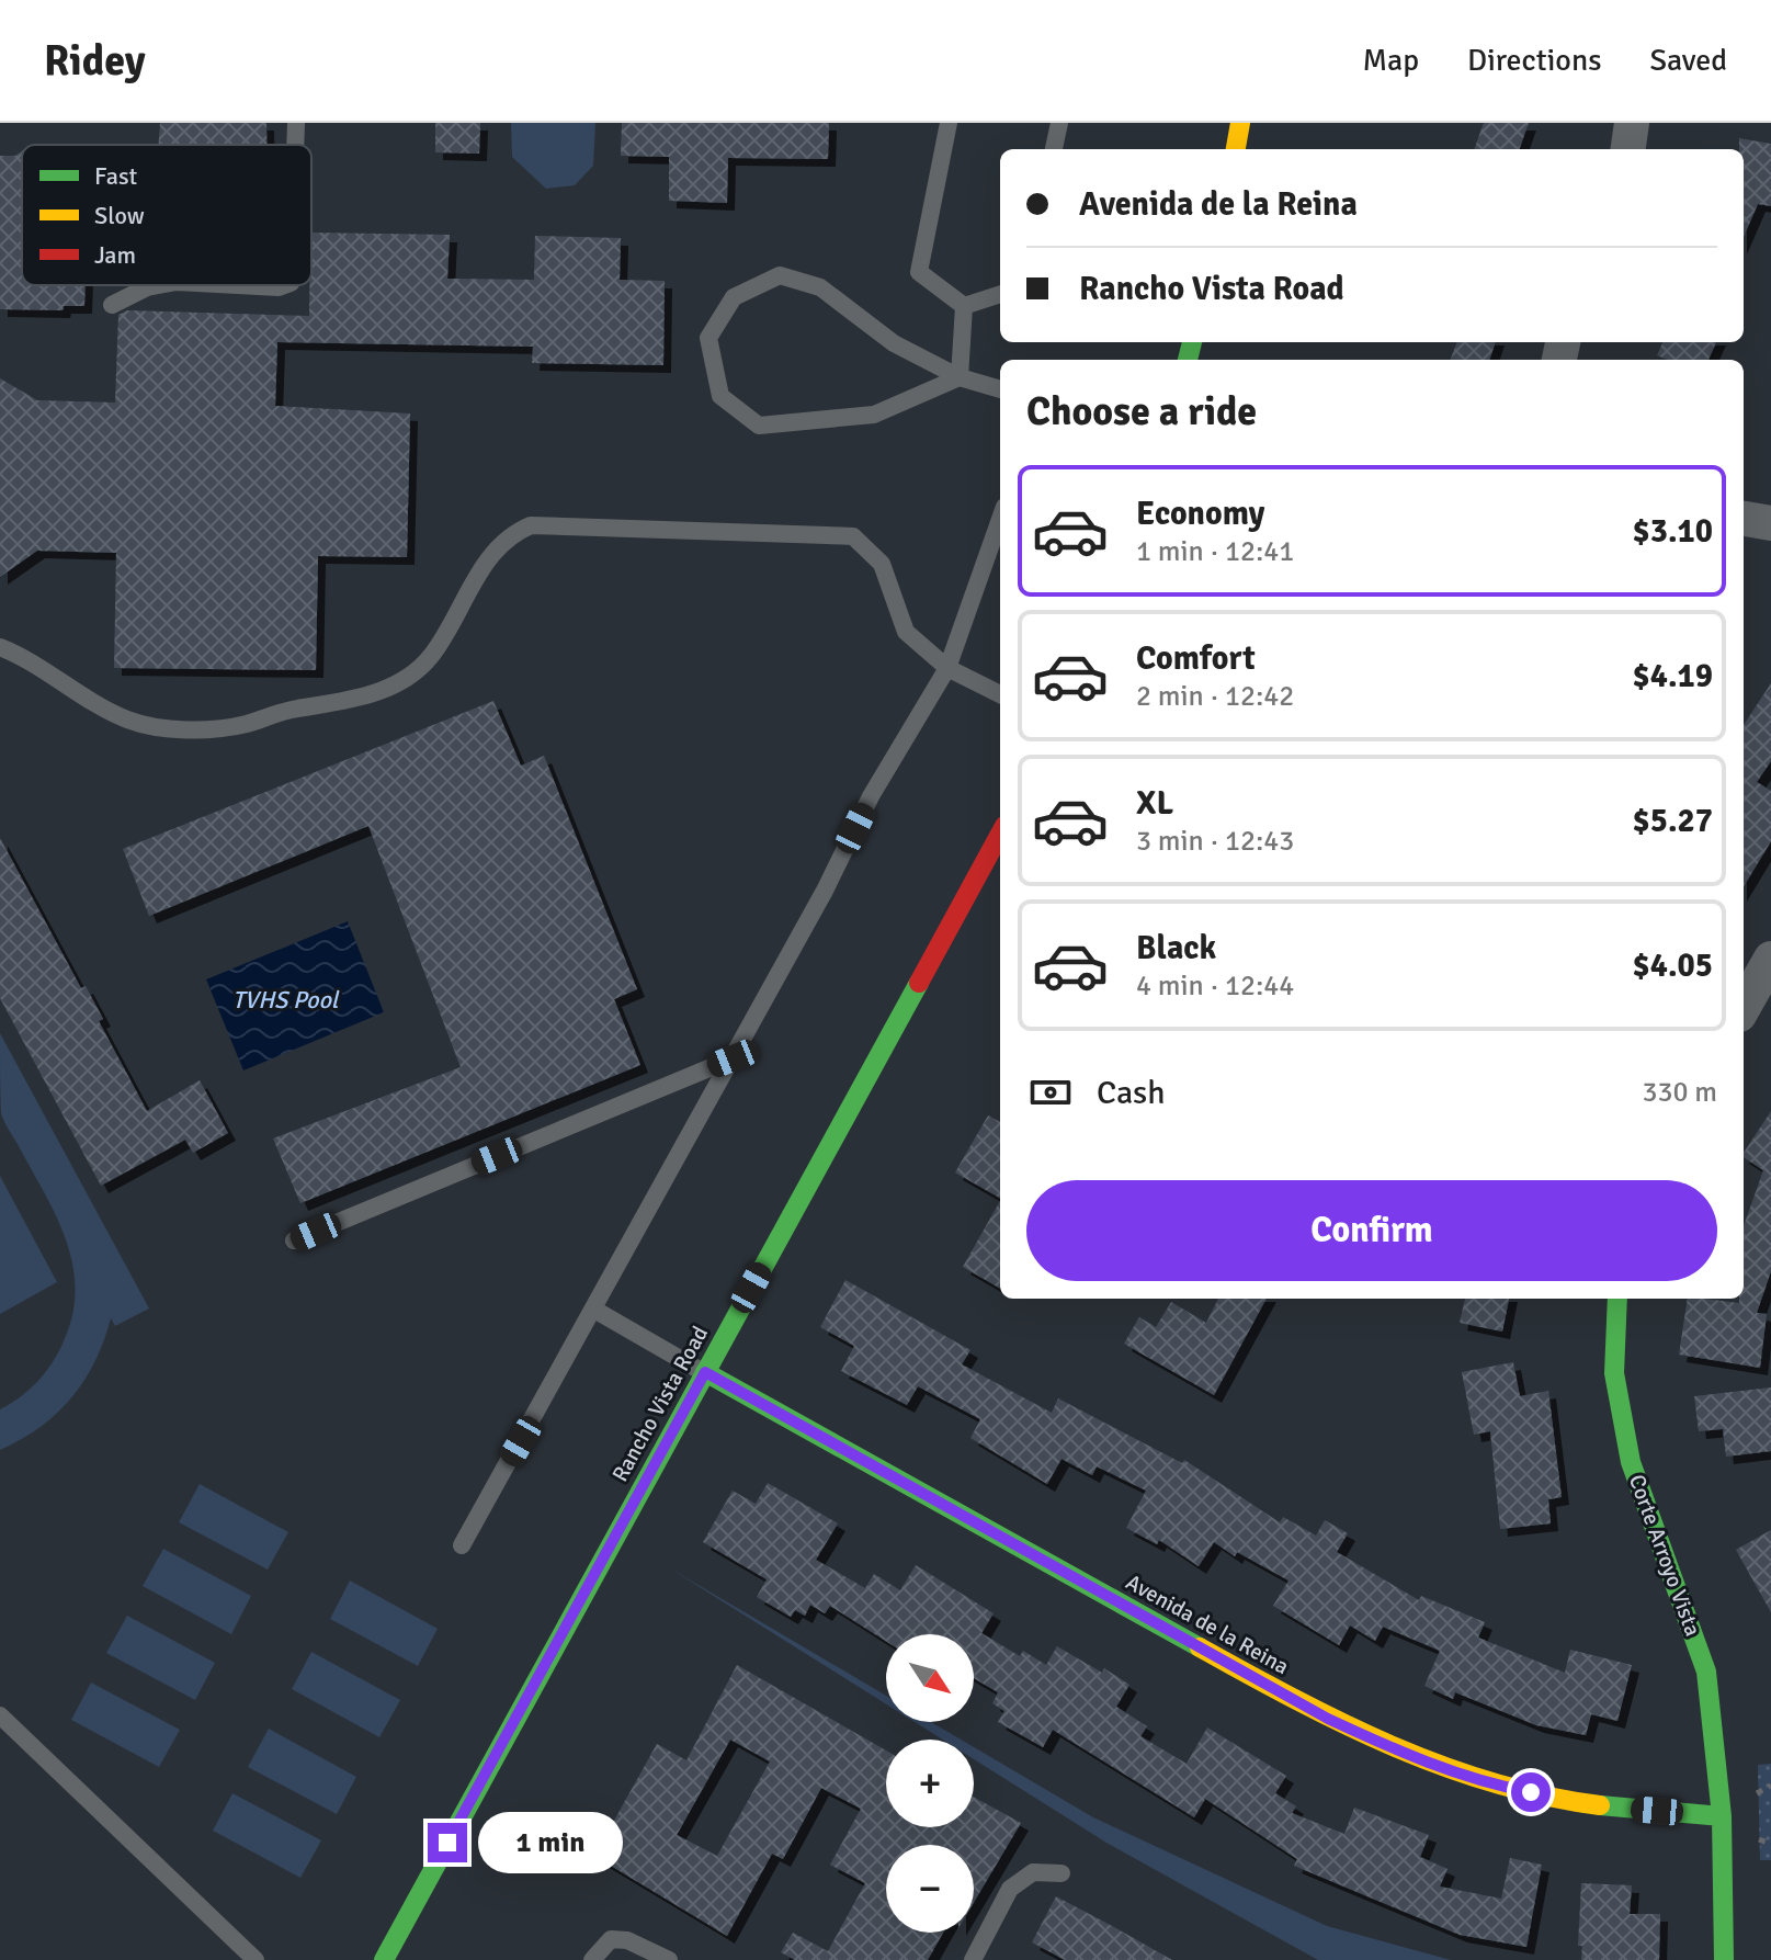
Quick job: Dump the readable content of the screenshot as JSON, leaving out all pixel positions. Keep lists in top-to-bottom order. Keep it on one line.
{"streets":{"street":["Rancho Vista Road","Corte Arroyo Vista","Avenida de la Reina"]},"crossings":[["Rancho Vista Road","Avenida de la Reina"],["Corte Arroyo Vista","Avenida de la Reina"]],"water":["TVHS Pool"],"legend":["Fast","Slow","Jam"],"north":"bottom right","page":{"header":"Ridey","nav":["Map","Directions","Saved"],"banner":["Avenida de la Reina","Rancho Vista Road"],"heading":"Choose a ride","list":[{"name":"Economy","note":"1 min · 12:41","value":"$3.10"},{"name":"Comfort","note":"2 min · 12:42","value":"$4.19"},{"name":"XL","note":"3 min · 12:43","value":"$5.27"},{"name":"Black","note":"4 min · 12:44","value":"$4.05"}],"pay":["Cash","330 m"],"buttons":"Confirm","map_buttons":["+","−"],"bubble":"1 min"}}
